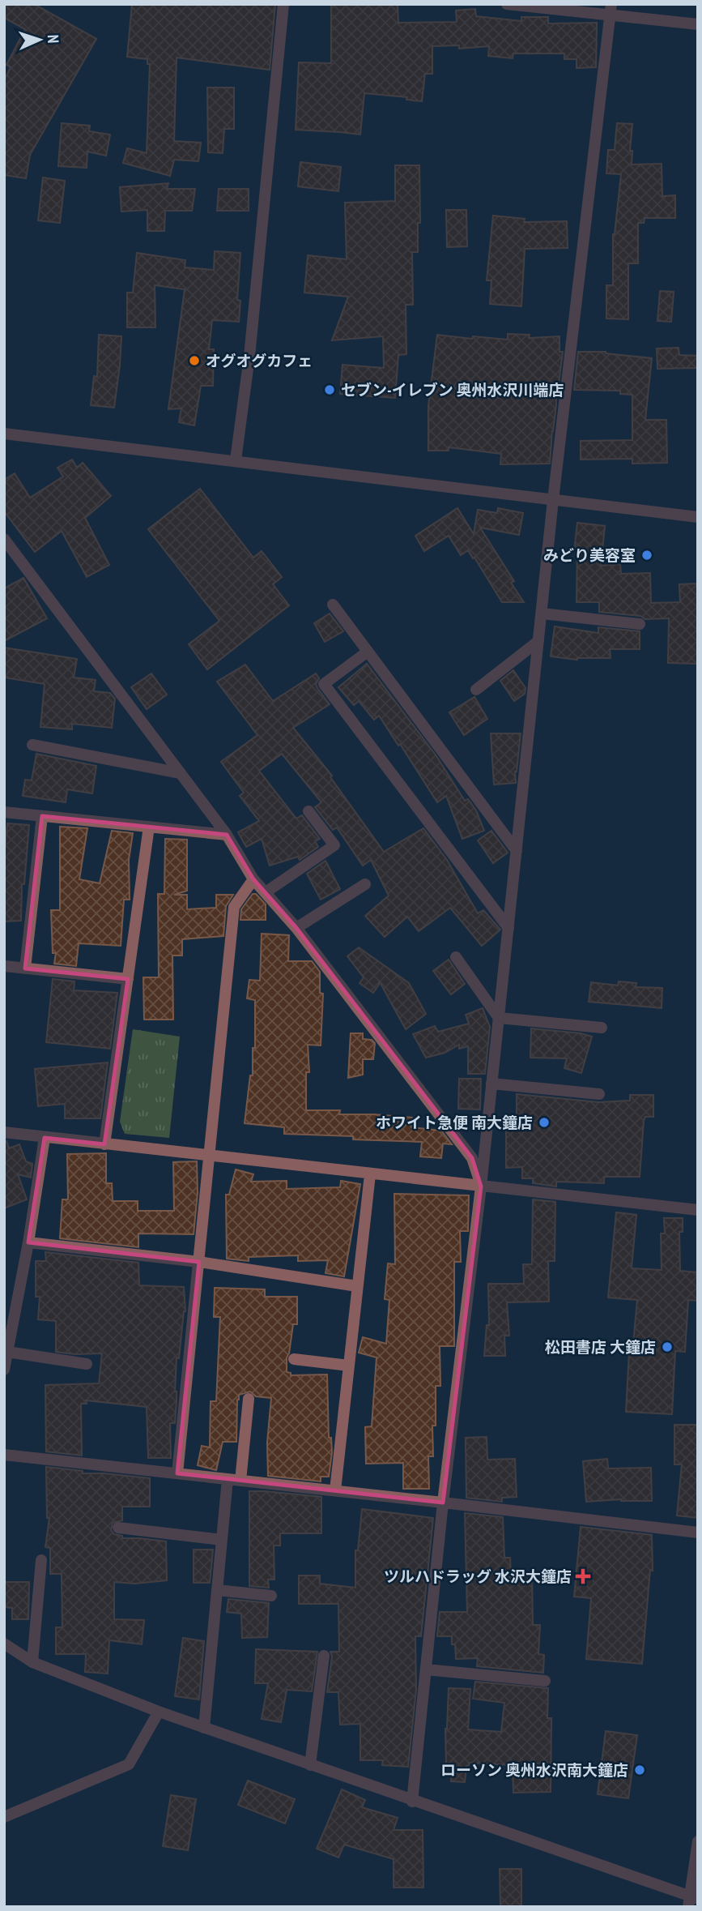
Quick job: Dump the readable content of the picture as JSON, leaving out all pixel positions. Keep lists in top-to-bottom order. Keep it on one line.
{"places":{"other":["オグオグカフェ","セブン-イレブン 奥州水沢川端店","みどり美容室","ホワイト急便 南大鐘店","松田書店 大鐘店","ローソン 奥州水沢南大鐘店"],"health":["ツルハドラッグ 水沢大鐘店"]},"north":"right"}
